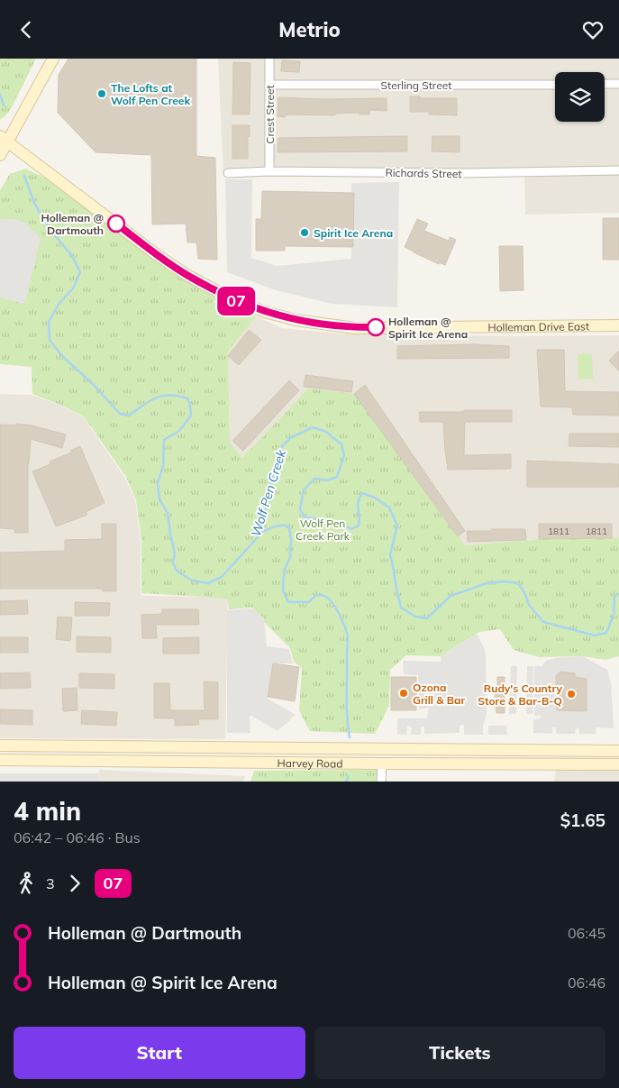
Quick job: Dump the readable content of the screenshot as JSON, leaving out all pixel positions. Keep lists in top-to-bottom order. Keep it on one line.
{"streets":{"main road":["Holleman Drive East","Harvey Road"],"street":["Sterling Street","Crest Street","Richards Street"]},"crossings":[["Sterling Street","Crest Street"],["Crest Street","Richards Street"]],"water":["Wolf Pen Creek"],"parks":["Wolf Pen Creek Park"],"places":["The Lofts at Wolf Pen Creek","Holleman @ Dartmouth","Spirit Ice Arena","Holleman @ Spirit Ice Arena","Ozona Grill & Bar","Rudy's Country Store & Bar-B-Q"],"lines":["bus line 07"],"house_numbers":["1811","1811"],"page":{"header":"Metrio","on_map":"07","heading":["4 min","06:42 – 06:46 · Bus","$1.65"],"legs":["3","07"],"list":[{"name":"Holleman @ Dartmouth","value":"06:45"},{"name":"Holleman @ Spirit Ice Arena","value":"06:46"}],"buttons":["Start","Tickets"]}}
